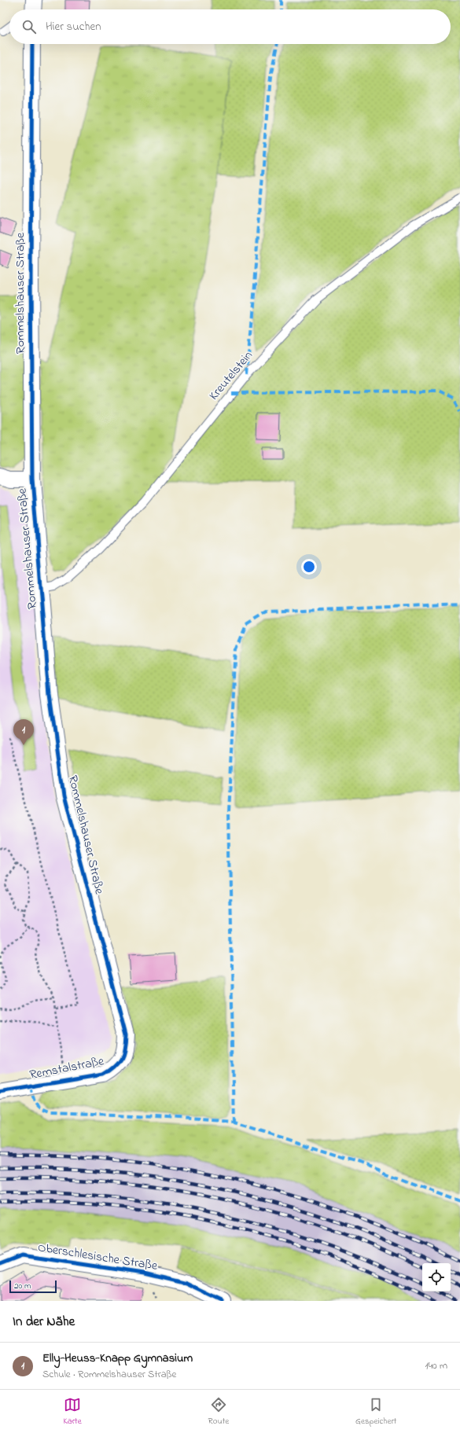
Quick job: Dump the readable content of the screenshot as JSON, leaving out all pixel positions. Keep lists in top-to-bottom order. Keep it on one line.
{"streets":{"street":["Rommelshauser Straße","Remstalstraße","Oberschlesische Straße"],"lane":["Kreutelstein"]},"crossings":[["Rommelshauser Straße","Kreutelstein"],["Rommelshauser Straße","Remstalstraße"]],"scale_bar":"20 m","page":{"search":"Hier suchen","pins":"1","scale":"20 m","heading":"In der Nähe","list":[{"mark":"1","name":"Elly-Heuss-Knapp Gymnasium","note":"Schule · Rommelshauser Straße","value":"140 m"}],"nav":["Karte","Route","Gespeichert"]}}
